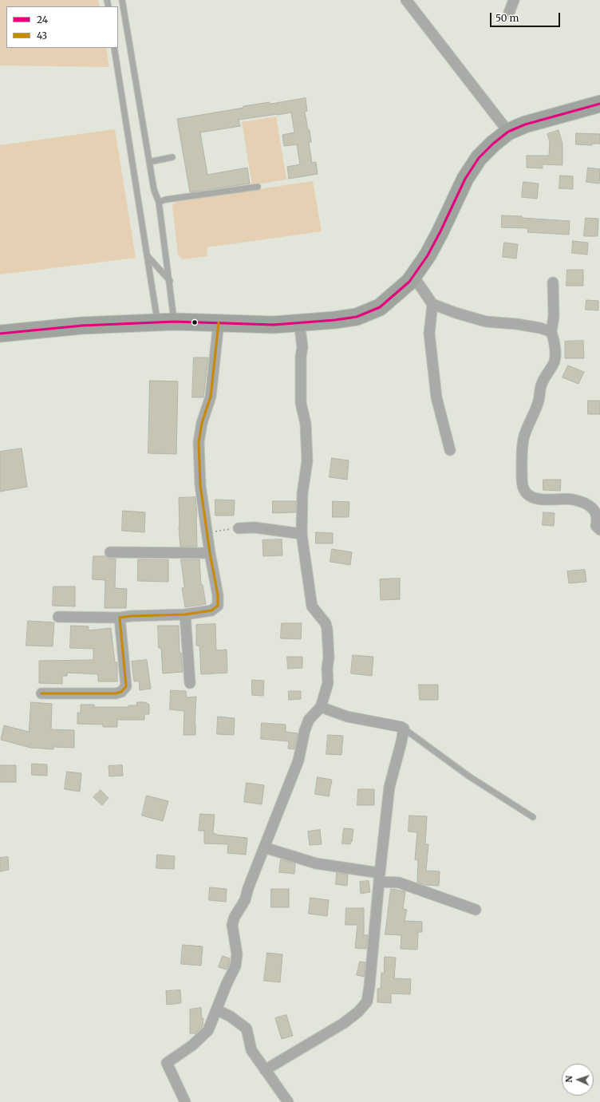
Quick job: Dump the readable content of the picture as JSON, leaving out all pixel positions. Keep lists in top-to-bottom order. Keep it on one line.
{"lines":["transit line 24","transit line 43"],"legend":["24","43"],"scale_bar":"50 m","north":"left"}
